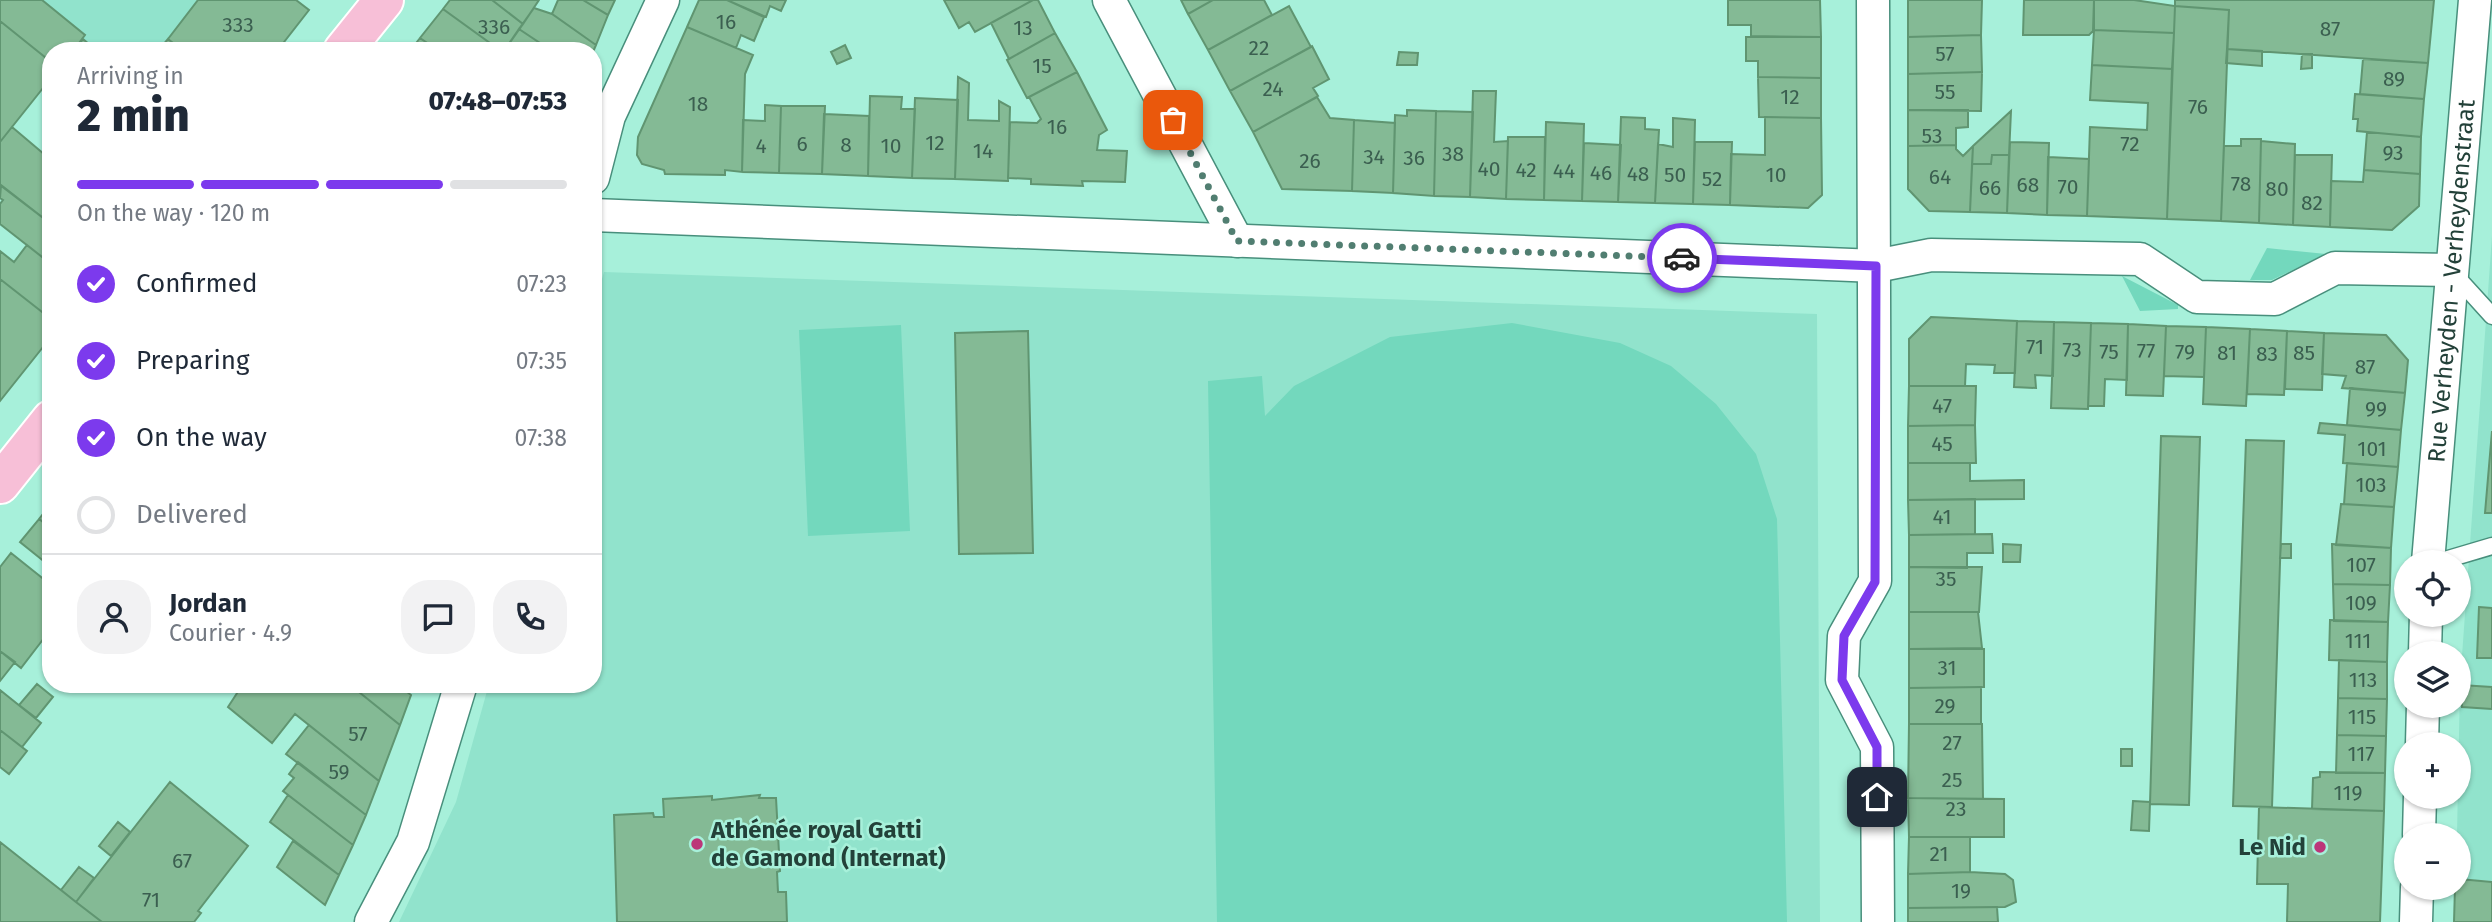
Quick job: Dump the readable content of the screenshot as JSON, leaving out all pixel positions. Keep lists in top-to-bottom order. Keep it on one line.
{"streets":{"street":["Rue Verheyden - Verheydenstraat"]},"places":["Athénée royal Gatti de Gamond (Internat)","Le Nid"],"house_numbers":["16","333","336","13","87","22","57","15","89","24","55","12","18","76","16","53","12","6","72","8","4","10","14","93","38","34","36","26","40","42","44","46","48","50","10","64","52","78","68","70","66","80","82","71","73","77","75","79","81","85","83","87","47","99","45","101","103","41","107","35","109","111","31","113","29","115","57","27","117","59","25","119","23","21","67","19","71"],"page":{"heading":["2 min","Arriving in","07:48–07:53"],"panel":["Jordan","Courier · 4.9"],"bar":"On the way · 120 m","list":[["Confirmed","07:23"],["Preparing","07:35"],["On the way","07:38"],"Delivered"],"map_buttons":["+","−"]}}
